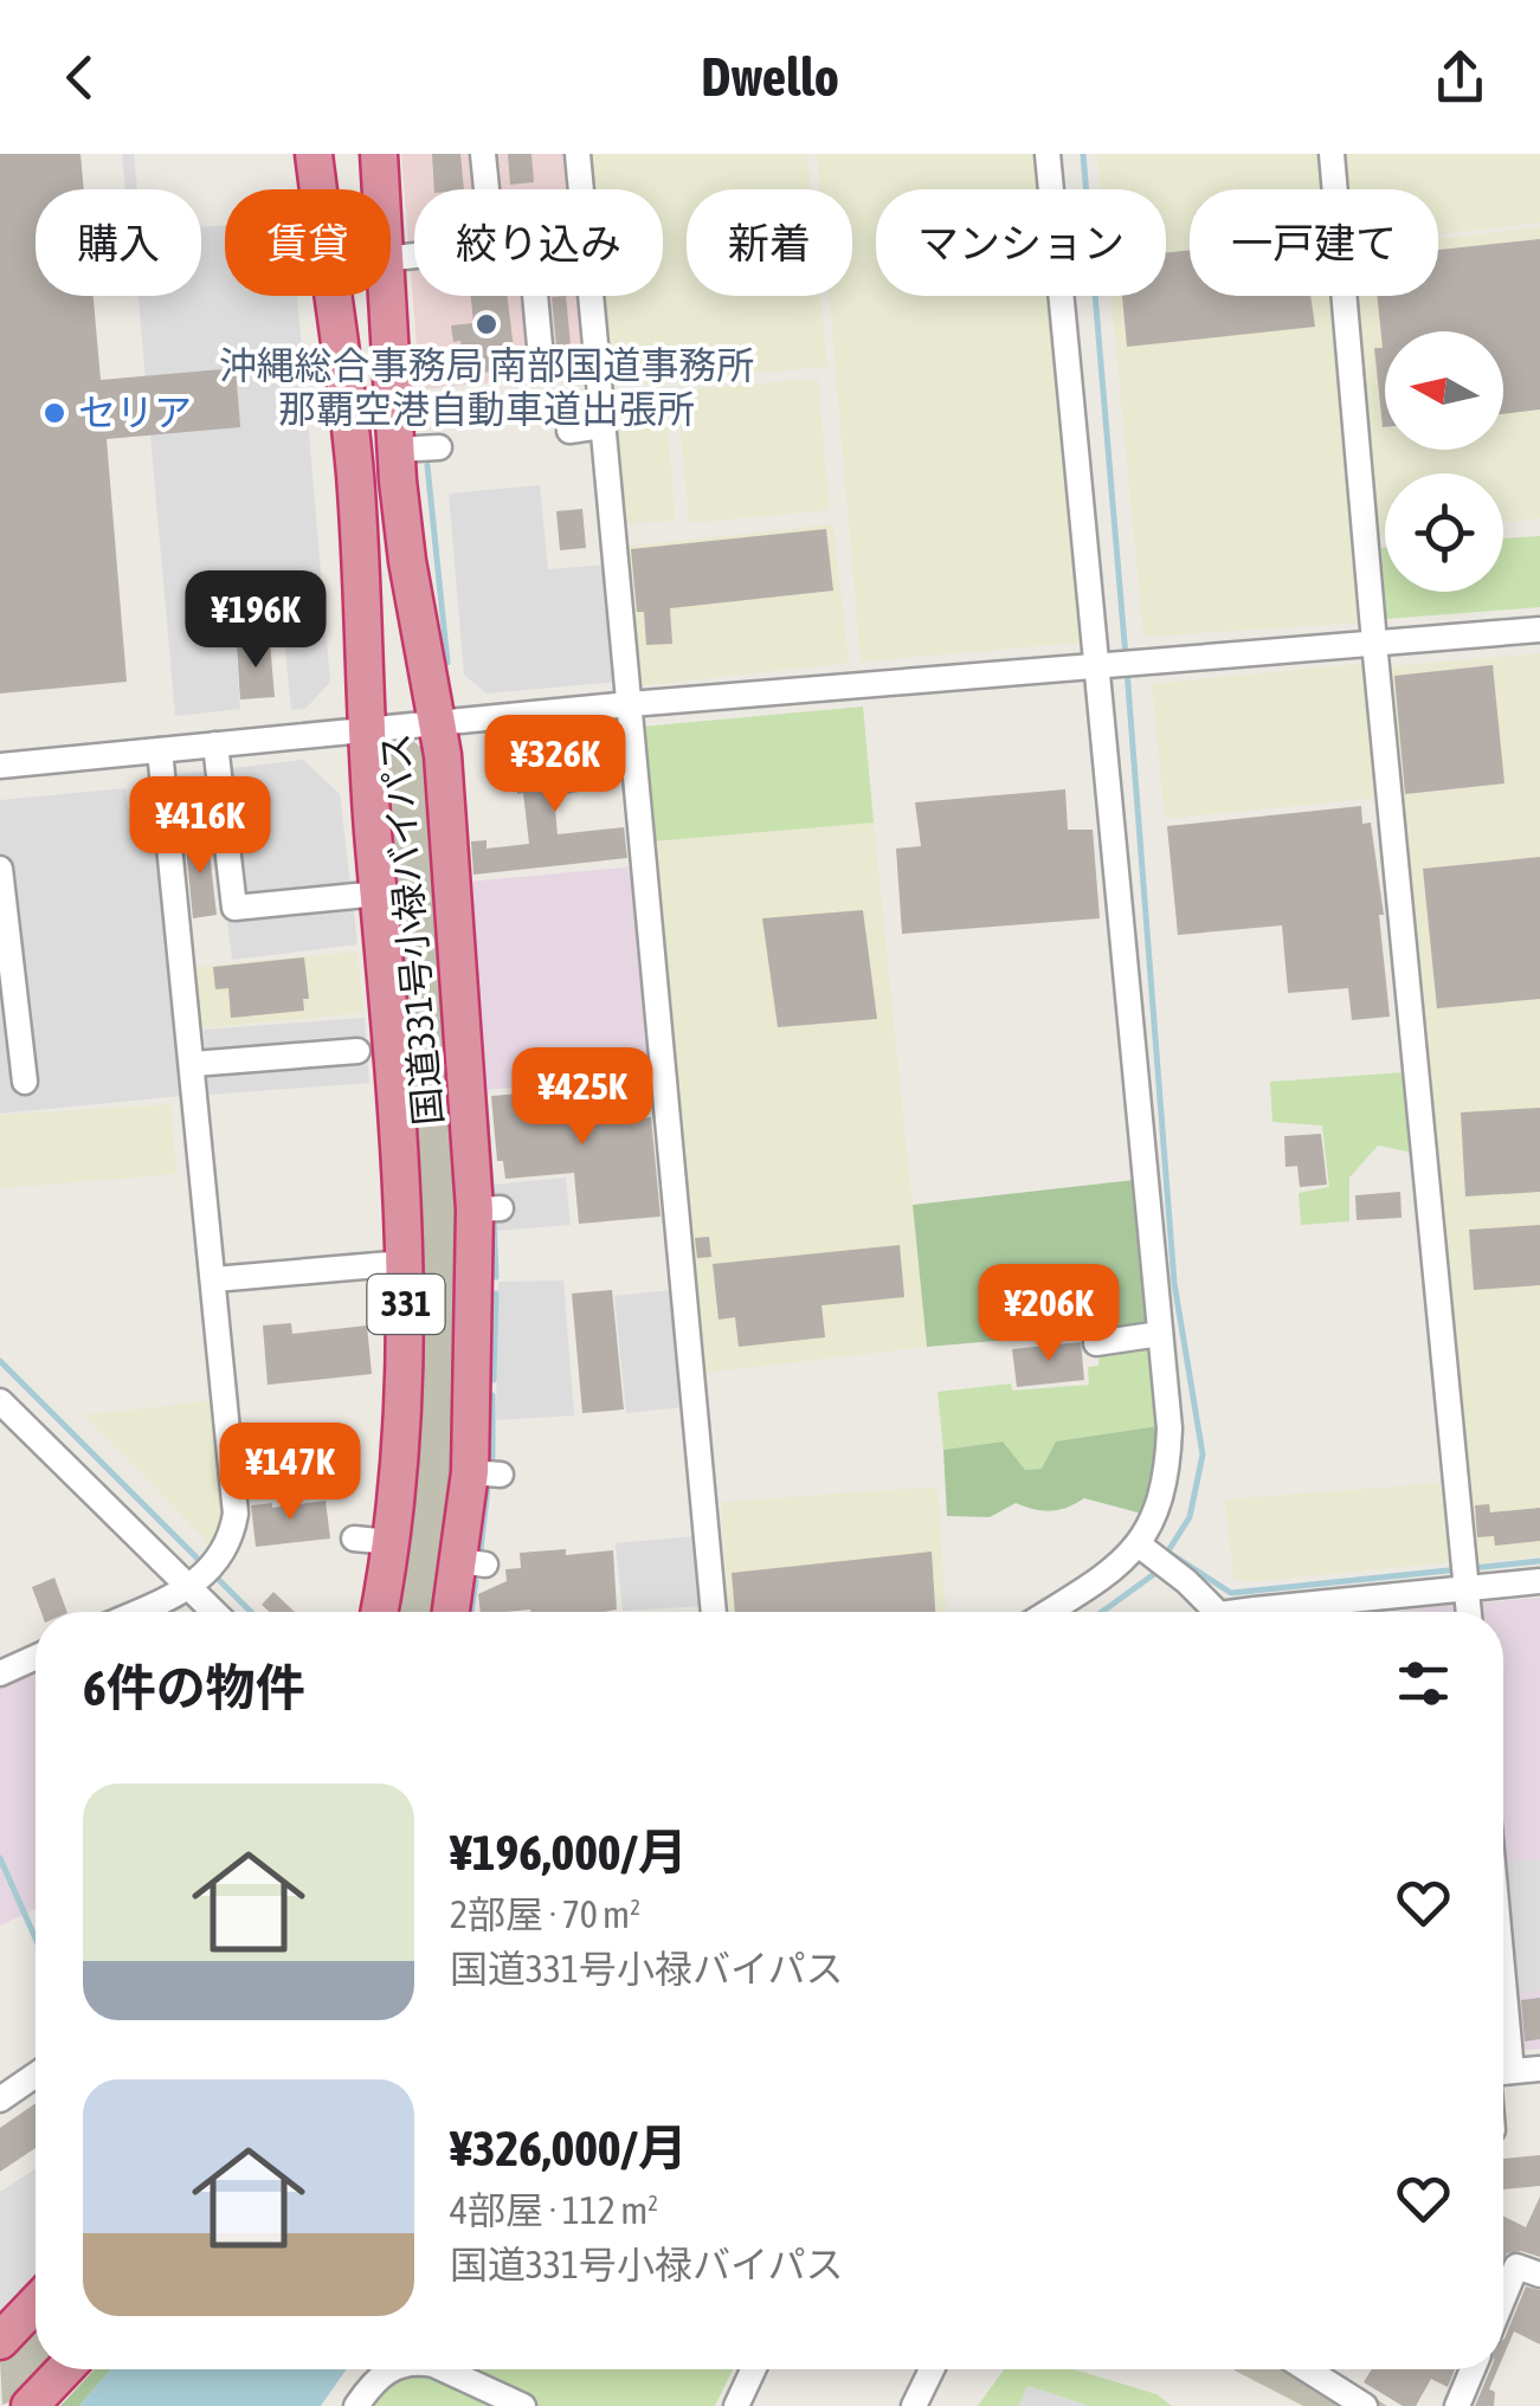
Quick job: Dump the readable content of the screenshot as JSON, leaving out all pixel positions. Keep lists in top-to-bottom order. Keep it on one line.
{"streets":{"highway":["国道331号小禄バイパス","331"]},"places":["沖縄総合事務局 南部国道事務所 那覇空港自動車道出張所","セリア"],"north":"left","page":{"header":"Dwello","chip":["購入","賃貸","絞り込み","新着","マンション","一戸建て"],"price":["¥196K","¥326K","¥416K","¥425K","¥206K","¥147K"],"heading":"6件の物件","list":[{"name":"¥196,000/月","note":"2部屋 · 70 m² · 国道331号小禄バイパス"},{"name":"¥326,000/月","note":"4部屋 · 112 m² · 国道331号小禄バイパス"}]}}
